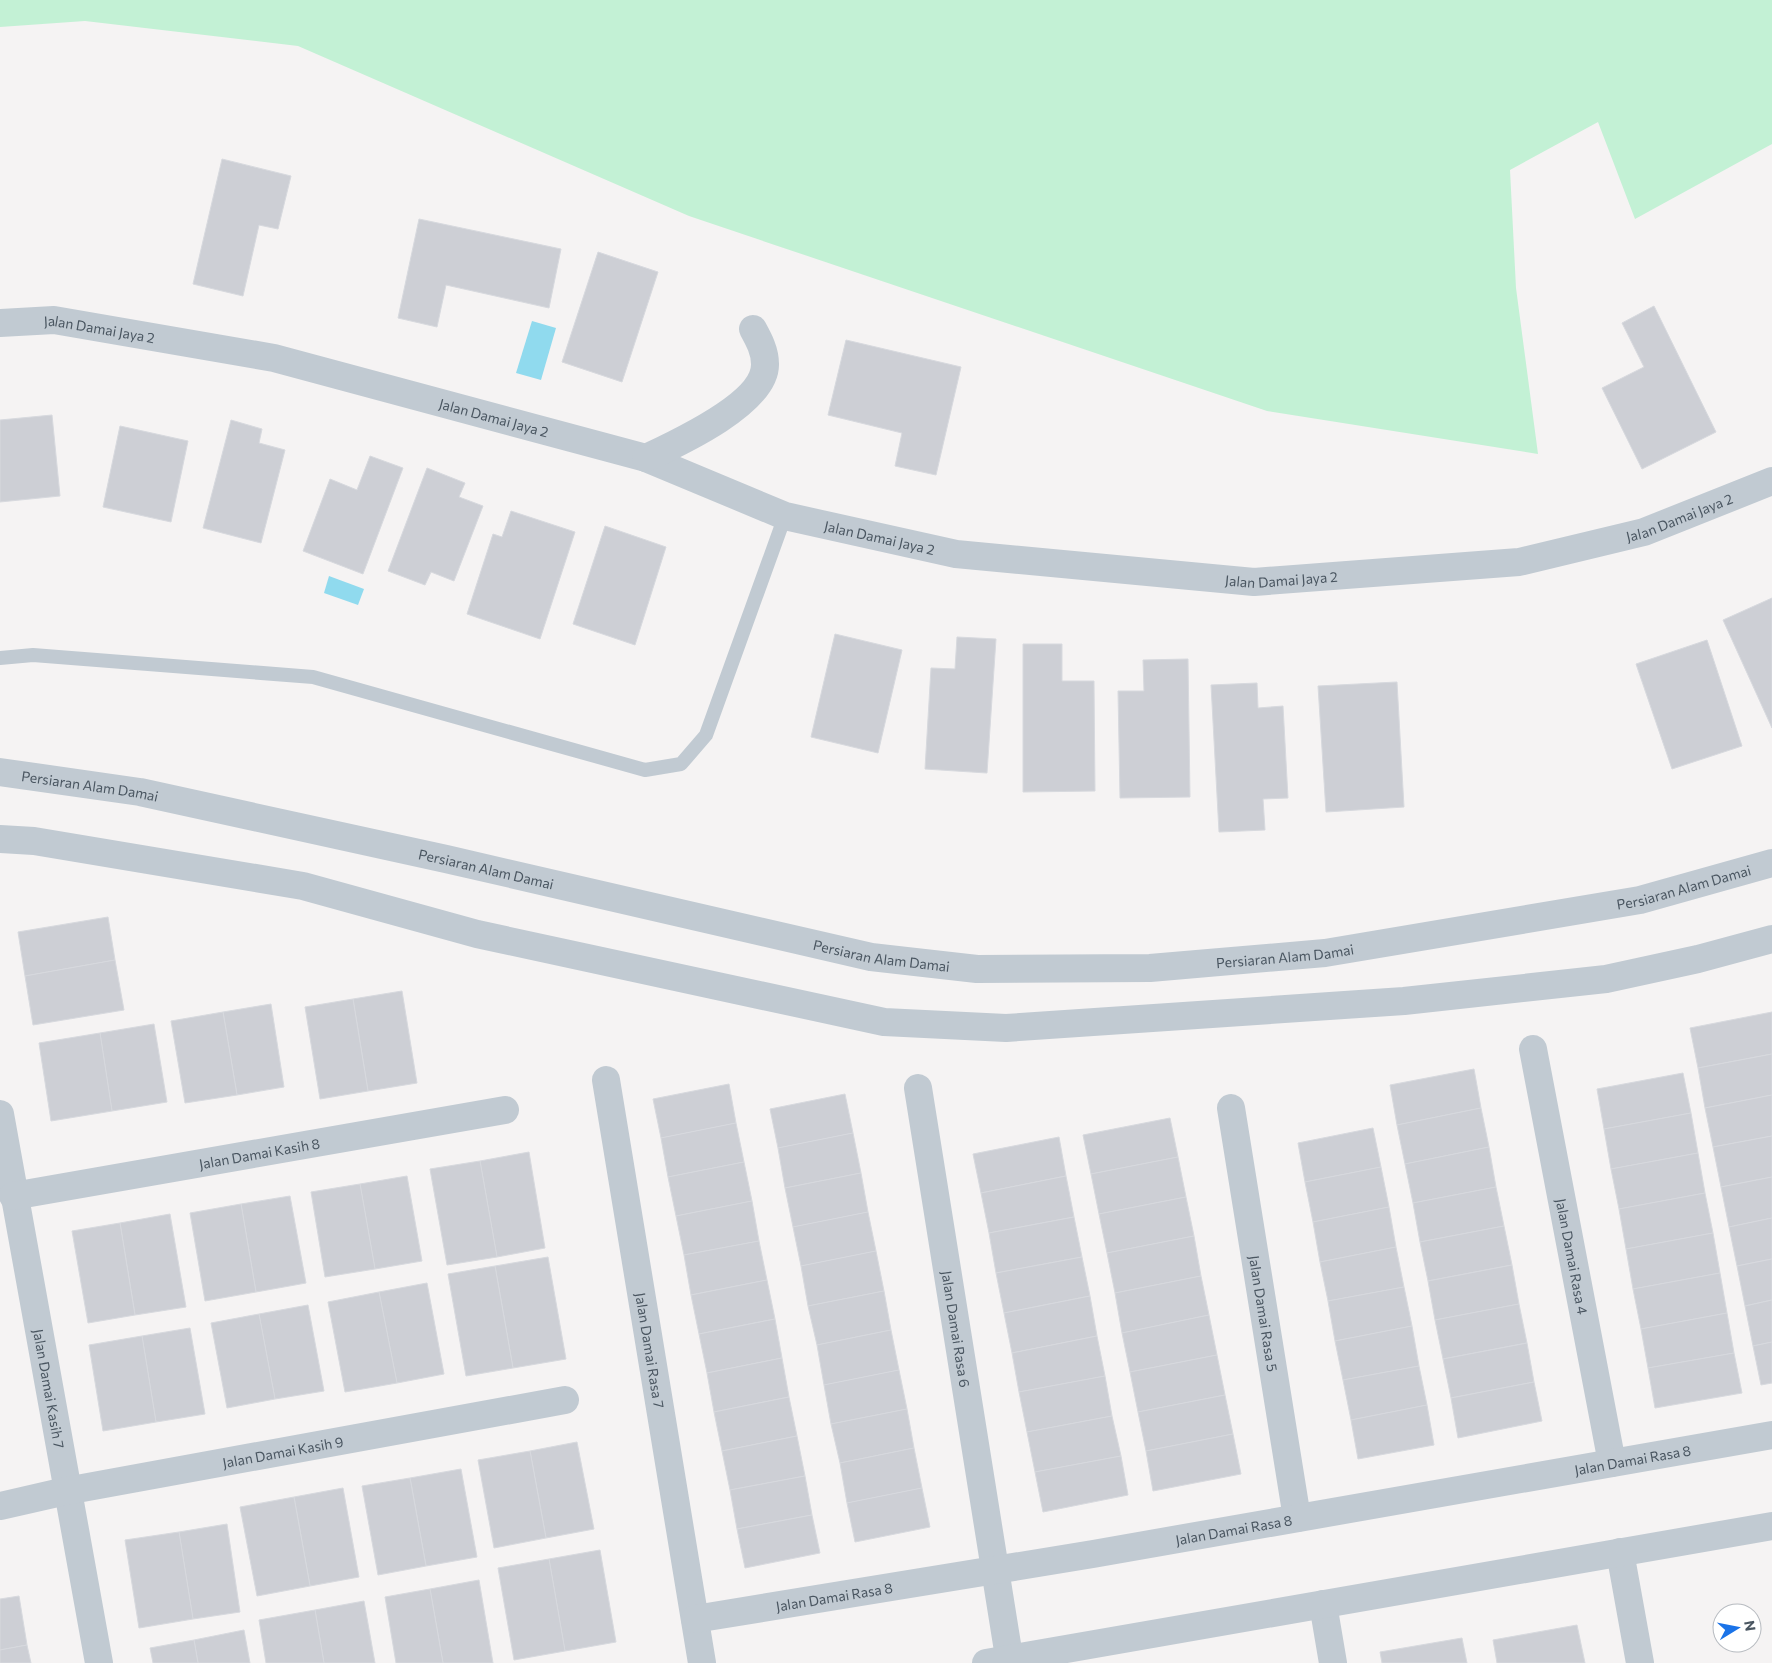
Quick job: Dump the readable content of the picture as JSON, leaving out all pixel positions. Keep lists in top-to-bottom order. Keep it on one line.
{"streets":{"street":["Jalan Damai Jaya 2","Persiaran Alam Damai","Jalan Damai Kasih 8","Jalan Damai Rasa 4","Jalan Damai Rasa 5","Jalan Damai Rasa 6","Jalan Damai Rasa 7","Jalan Damai Kasih 7","Jalan Damai Kasih 9","Jalan Damai Rasa 8"]},"crossings":[["Jalan Damai Kasih 8","Jalan Damai Kasih 7"],["Jalan Damai Rasa 4","Jalan Damai Rasa 8"],["Jalan Damai Rasa 5","Jalan Damai Rasa 8"],["Jalan Damai Rasa 6","Jalan Damai Rasa 8"],["Jalan Damai Rasa 7","Jalan Damai Rasa 8"],["Jalan Damai Kasih 7","Jalan Damai Kasih 9"]],"north":"right"}
